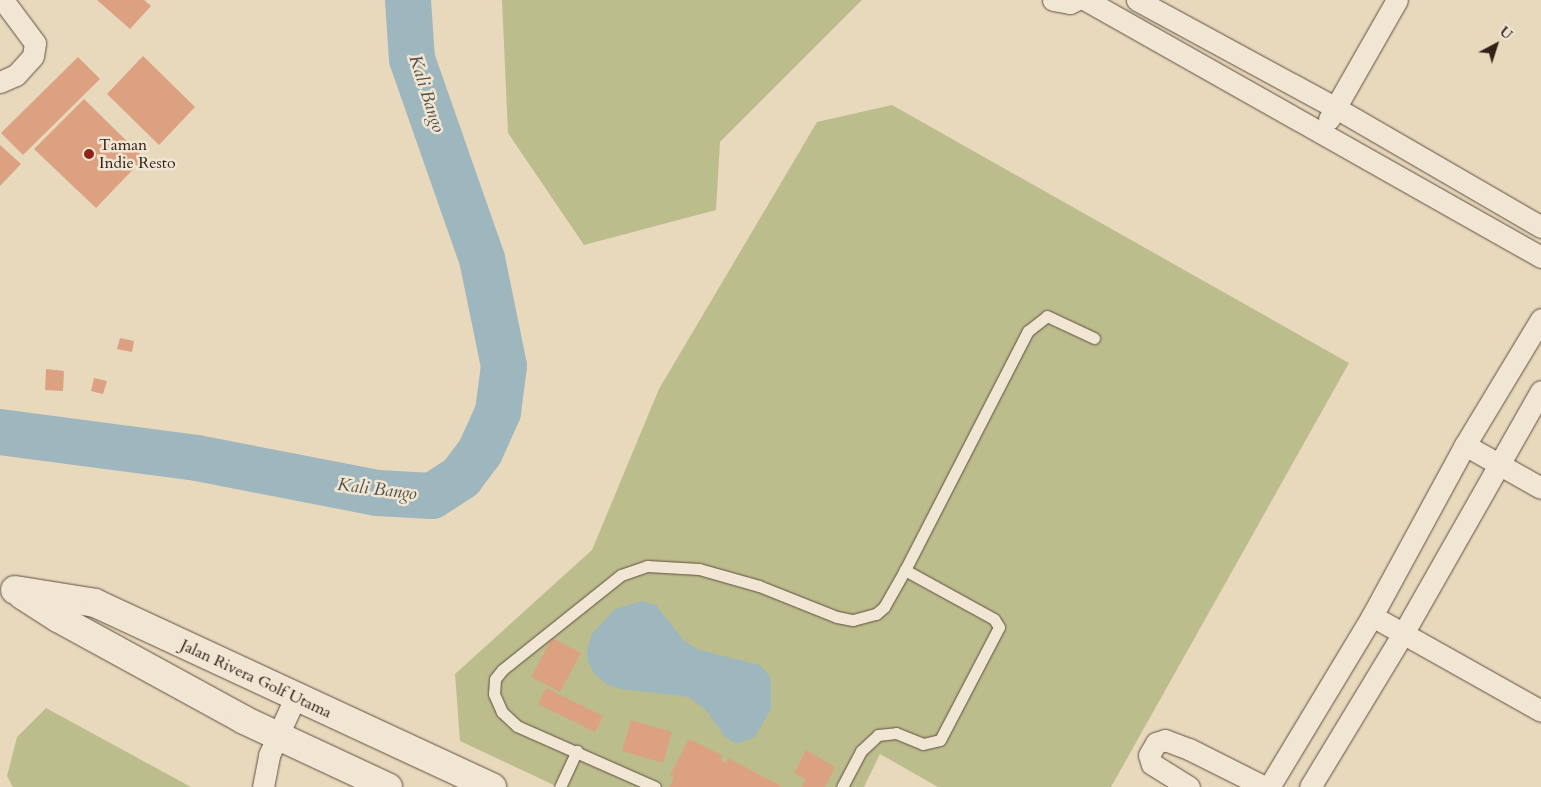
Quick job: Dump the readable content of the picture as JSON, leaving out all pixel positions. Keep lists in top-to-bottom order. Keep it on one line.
{"streets":{"street":["Jalan Rivera Golf Utama"]},"water":["Kali Bango"],"places":["Taman Indie Resto"],"north":"top right"}
